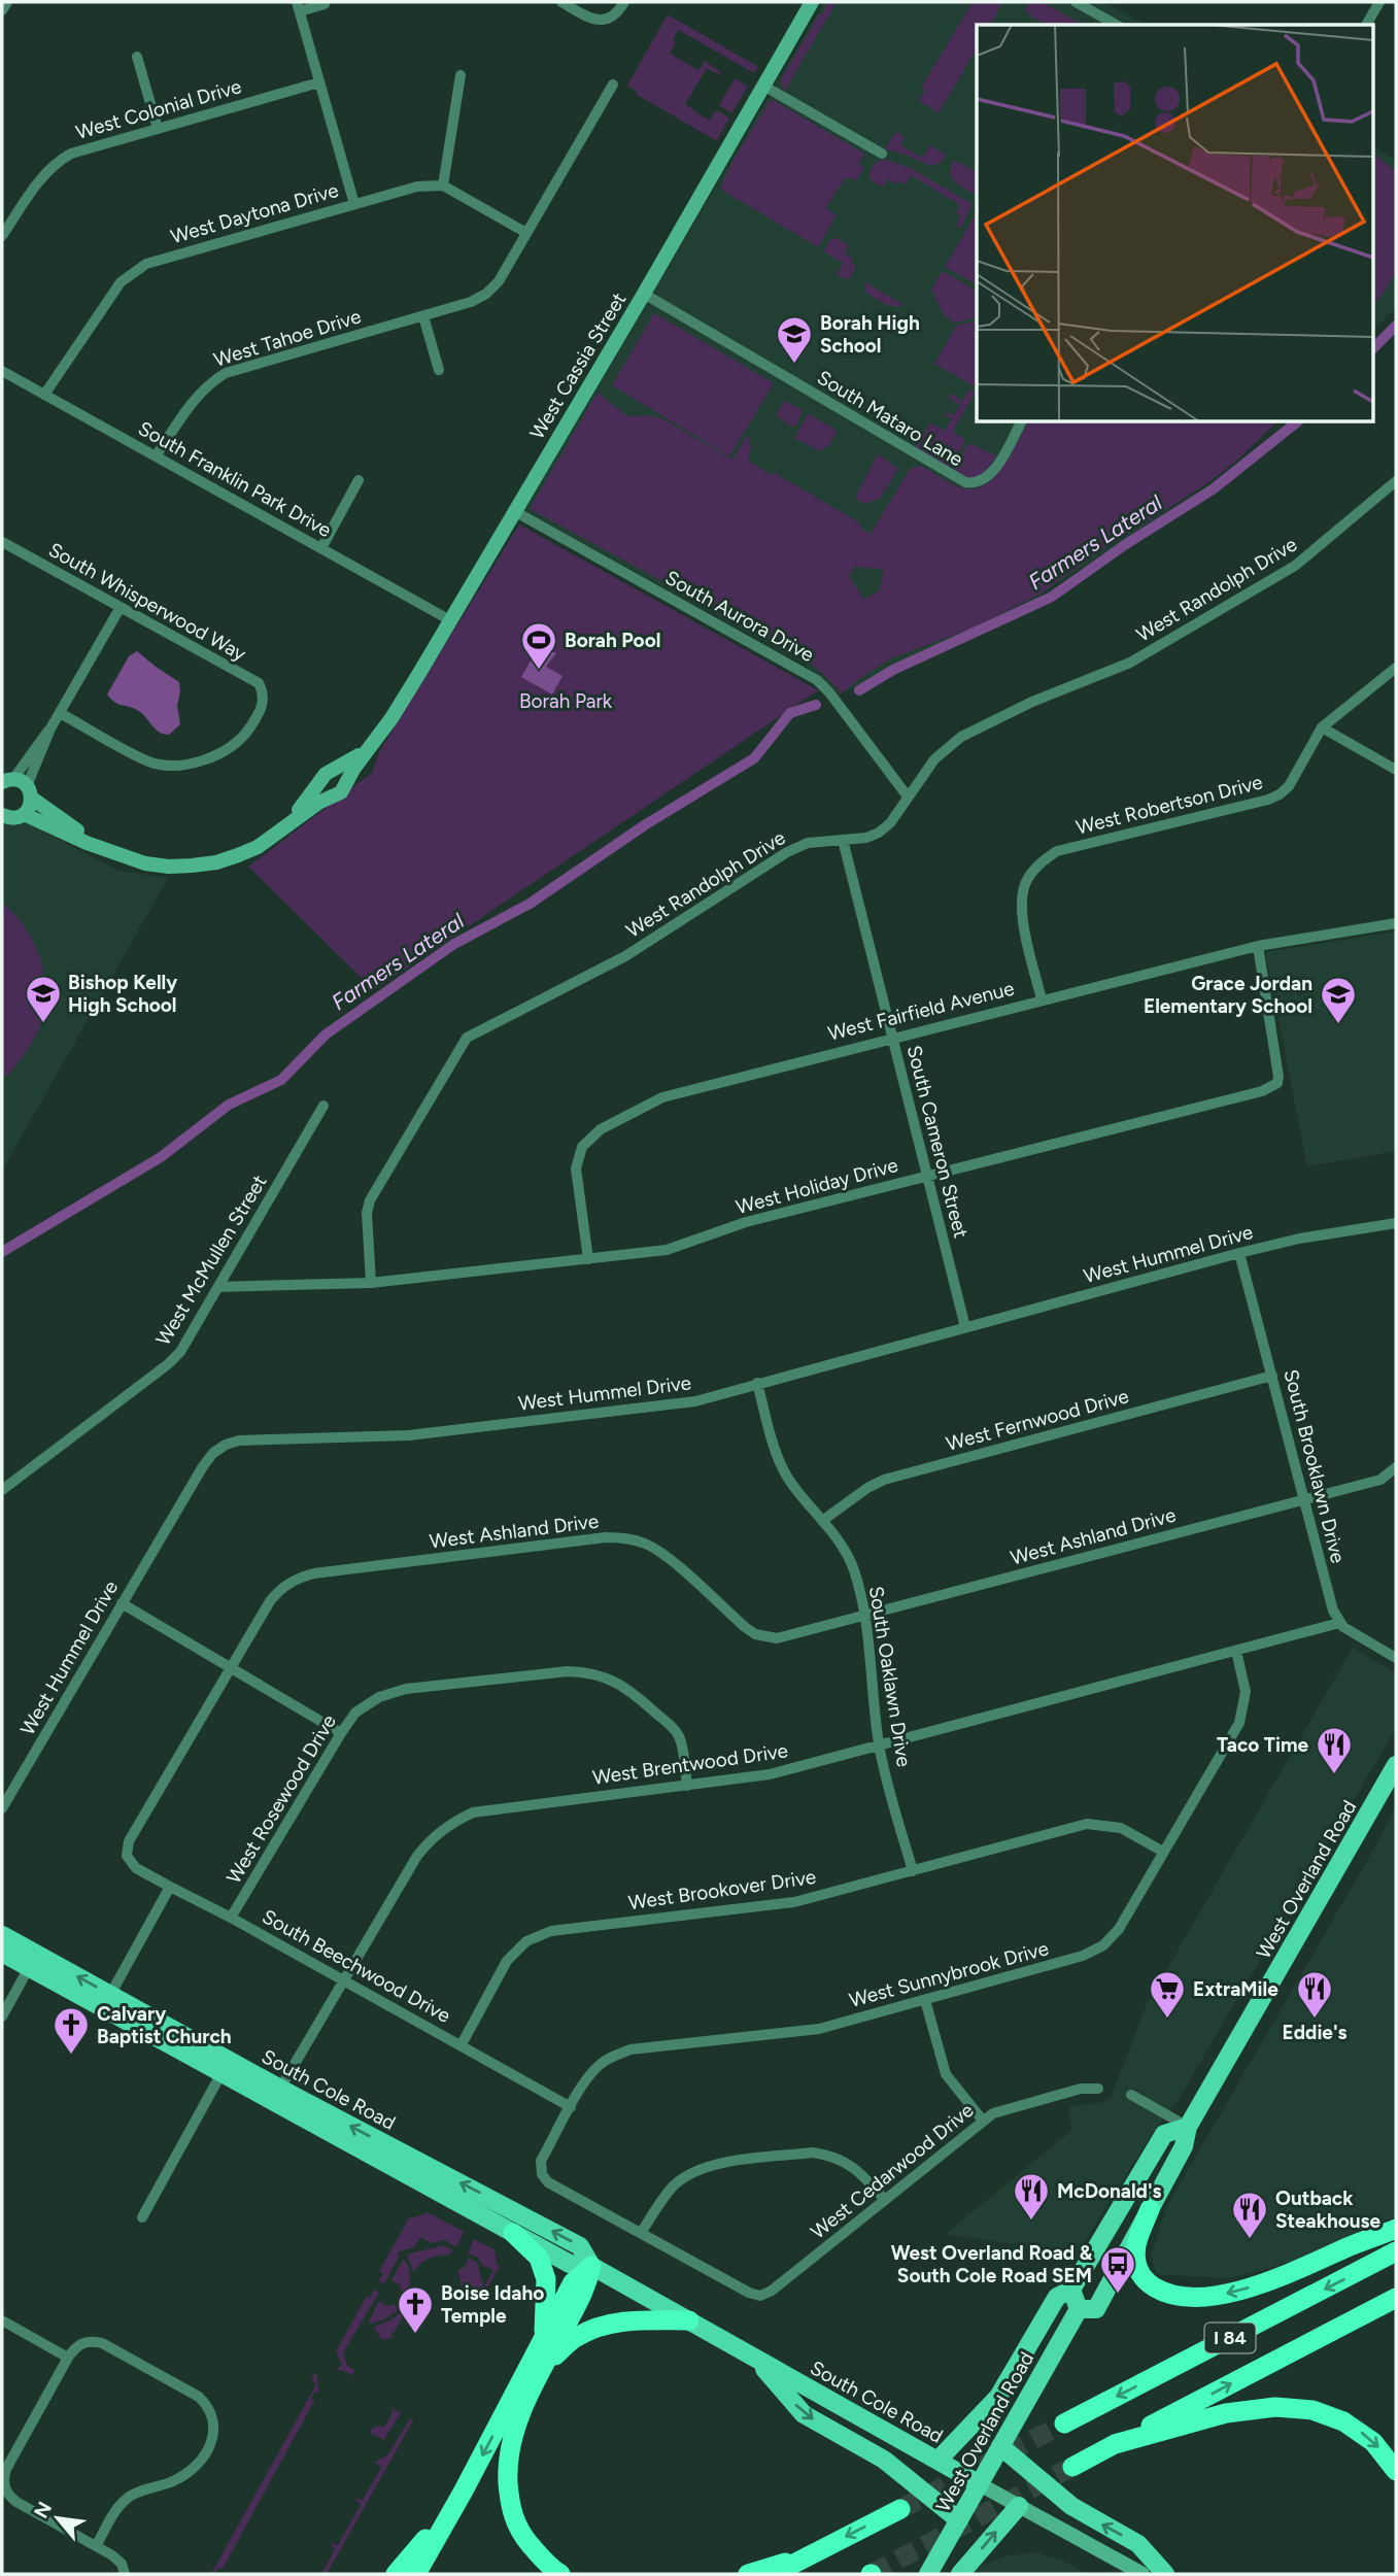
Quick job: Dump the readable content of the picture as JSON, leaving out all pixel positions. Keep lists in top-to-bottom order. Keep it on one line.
{"streets":{"highway":["I 84"],"main road":["West Overland Road","South Cole Road"],"street":["West Colonial Drive","West Daytona Drive","West Tahoe Drive","West Cassia Street","South Mataro Lane","South Franklin Park Drive","West Randolph Drive","South Whisperwood Way","South Aurora Drive","West Robertson Drive","West Fairfield Avenue","South Cameron Street","West Holiday Drive","West Hummel Drive","West McMullen Street","West Fernwood Drive","South Brooklawn Drive","West Ashland Drive","South Oaklawn Drive","West Brentwood Drive","West Rosewood Drive","West Brookover Drive","South Beechwood Drive","West Sunnybrook Drive","West Cedarwood Drive"]},"crossings":[["West Daytona Drive","South Franklin Park Drive"],["West Tahoe Drive","South Franklin Park Drive"],["West Cassia Street","South Mataro Lane"],["West Cassia Street","South Franklin Park Drive"],["West Cassia Street","South Aurora Drive"],["West Randolph Drive","South Aurora Drive"],["West Randolph Drive","South Cameron Street"],["West Randolph Drive","West Holiday Drive"],["West Robertson Drive","West Fairfield Avenue"],["West Fairfield Avenue","South Cameron Street"],["West Fairfield Avenue","West Holiday Drive"],["South Cameron Street","West Holiday Drive"],["South Cameron Street","West Hummel Drive"],["West Holiday Drive","West McMullen Street"],["West Hummel Drive","South Brooklawn Drive"],["West Hummel Drive","South Oaklawn Drive"],["West Fernwood Drive","South Brooklawn Drive"],["West Fernwood Drive","South Oaklawn Drive"],["South Brooklawn Drive","West Ashland Drive"],["South Brooklawn Drive","West Brentwood Drive"],["West Ashland Drive","South Oaklawn Drive"],["West Ashland Drive","South Beechwood Drive"],["South Oaklawn Drive","West Brentwood Drive"],["South Oaklawn Drive","West Brookover Drive"],["West Brentwood Drive","West Rosewood Drive"],["West Brentwood Drive","South Beechwood Drive"],["West Brentwood Drive","West Sunnybrook Drive"],["West Brentwood Drive","South Cole Road"],["West Rosewood Drive","South Beechwood Drive"],["West Overland Road","South Cole Road"],["West Brookover Drive","South Beechwood Drive"],["West Brookover Drive","West Sunnybrook Drive"],["South Beechwood Drive","West Sunnybrook Drive"],["West Sunnybrook Drive","West Cedarwood Drive"]],"water":["Farmers Lateral"],"parks":["Borah Park"],"places":{"school or university":["Borah High School","Bishop Kelly High School","Grace Jordan Elementary School"],"sports":["Borah Pool"],"restaurant":["Taco Time","Eddie's","McDonald's","Outback Steakhouse"],"supermarket":["ExtraMile"],"church":["Calvary Baptist Church","Boise Idaho Temple"],"bus stop":["West Overland Road & South Cole Road SEM"]},"north":"top left"}
